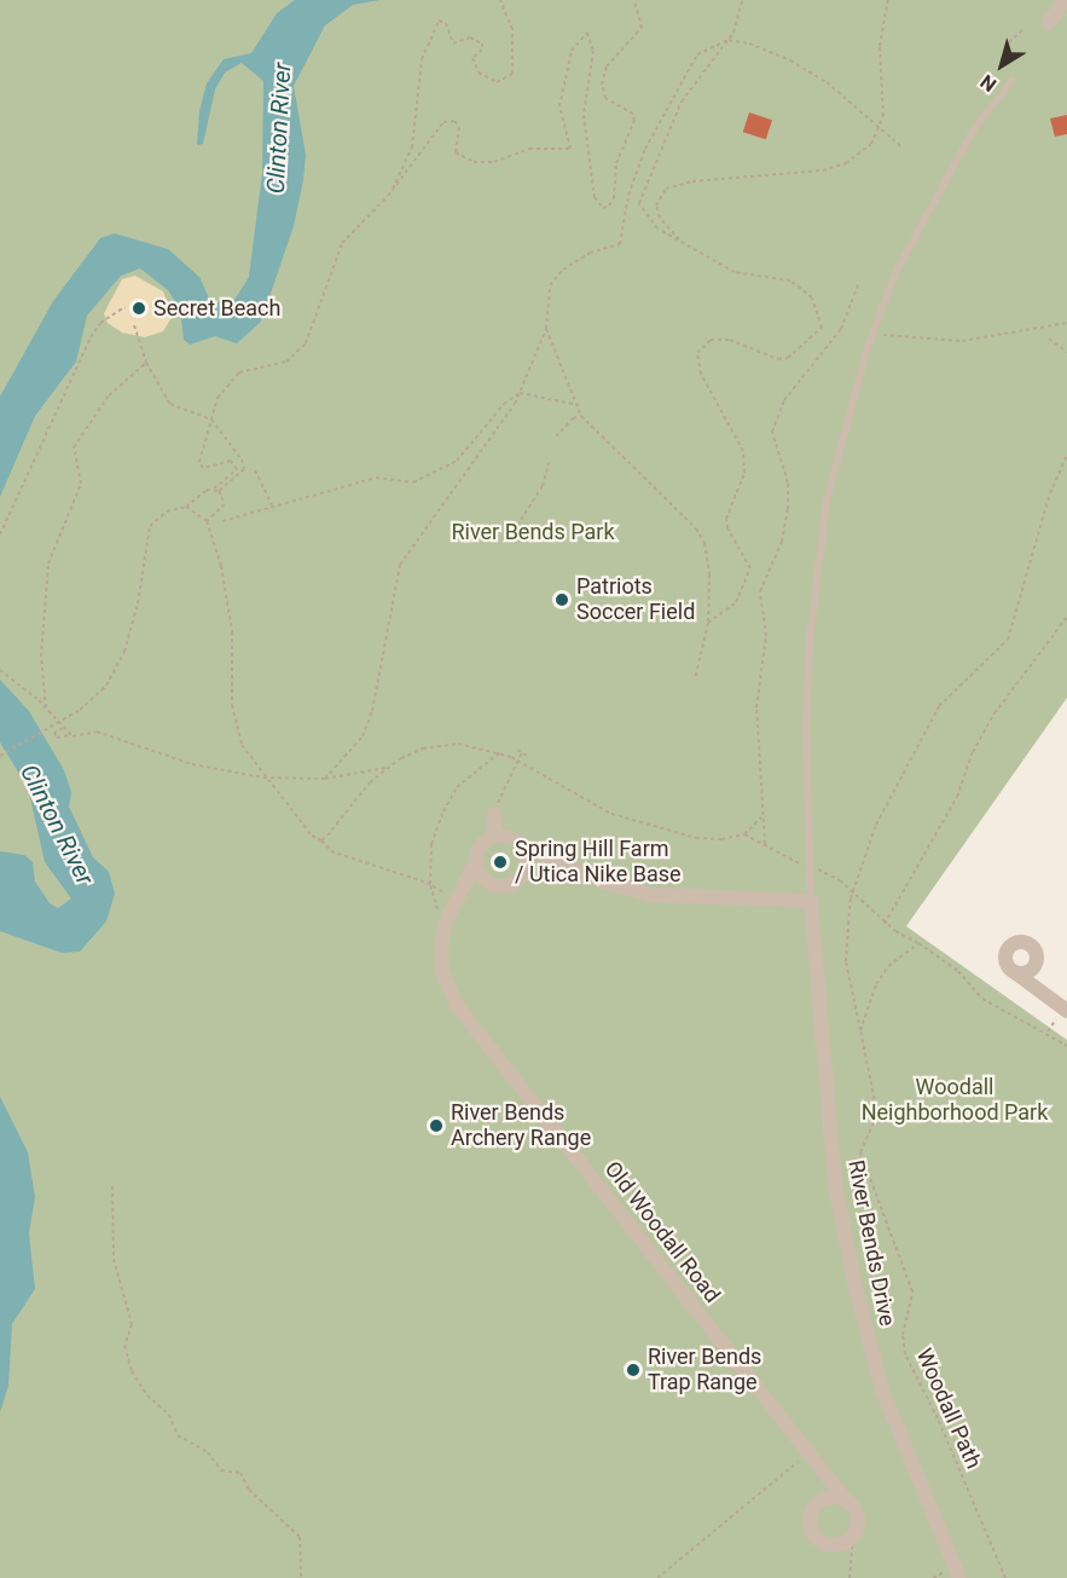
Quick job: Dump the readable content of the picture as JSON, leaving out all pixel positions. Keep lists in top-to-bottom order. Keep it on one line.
{"streets":{"street":["Old Woodall Road","River Bends Drive"],"path":["Woodall Path"]},"water":["Clinton River"],"parks":["River Bends Park","Woodall Neighborhood Park"],"places":["Secret Beach","Patriots Soccer Field","Spring Hill Farm / Utica Nike Base","River Bends Archery Range","River Bends Trap Range"],"north":"bottom left"}
